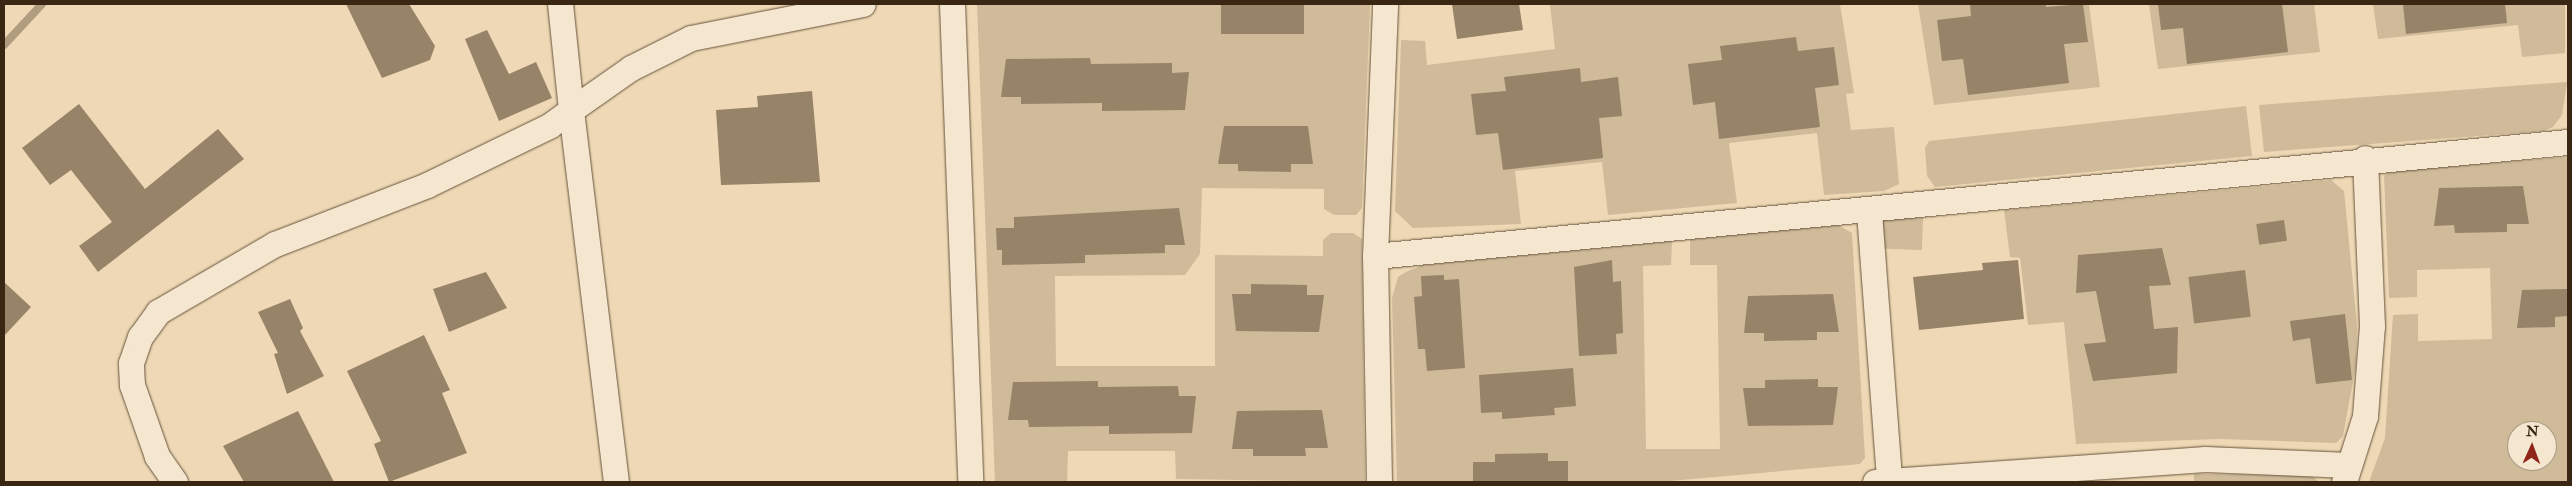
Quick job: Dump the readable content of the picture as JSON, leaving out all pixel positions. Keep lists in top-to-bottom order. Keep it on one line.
{"north":"top"}
